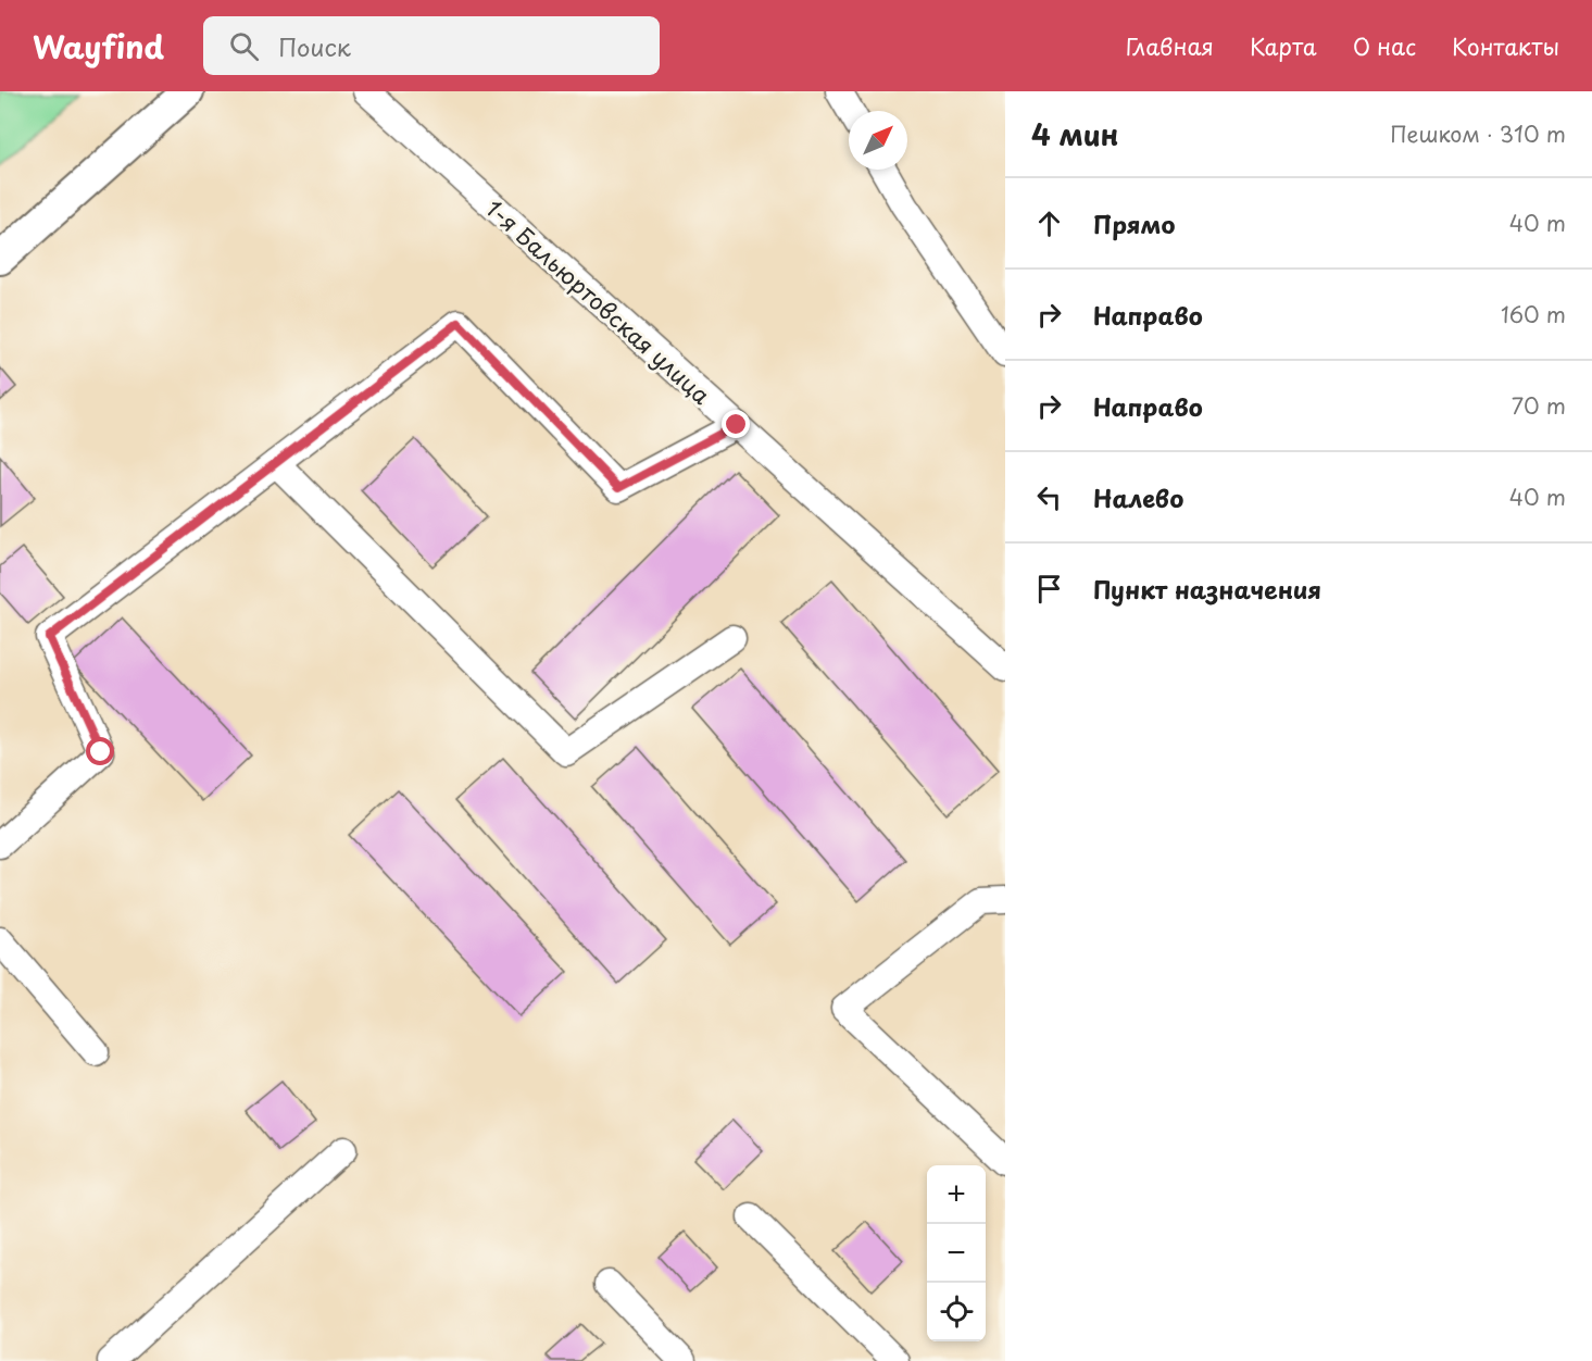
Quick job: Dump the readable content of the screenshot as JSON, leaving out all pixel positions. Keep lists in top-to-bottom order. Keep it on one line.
{"streets":{"street":["1-я Бальюртовская улица"]},"north":"top right","page":{"header":"Wayfind","search":"Поиск","nav":["Главная","Карта","О нас","Контакты"],"heading":["4 мин","Пешком · 310 m"],"list":[["Прямо","40 m"],["Направо","160 m"],["Направо","70 m"],["Налево","40 m"],"Пункт назначения"],"map_buttons":["+","−"]}}
